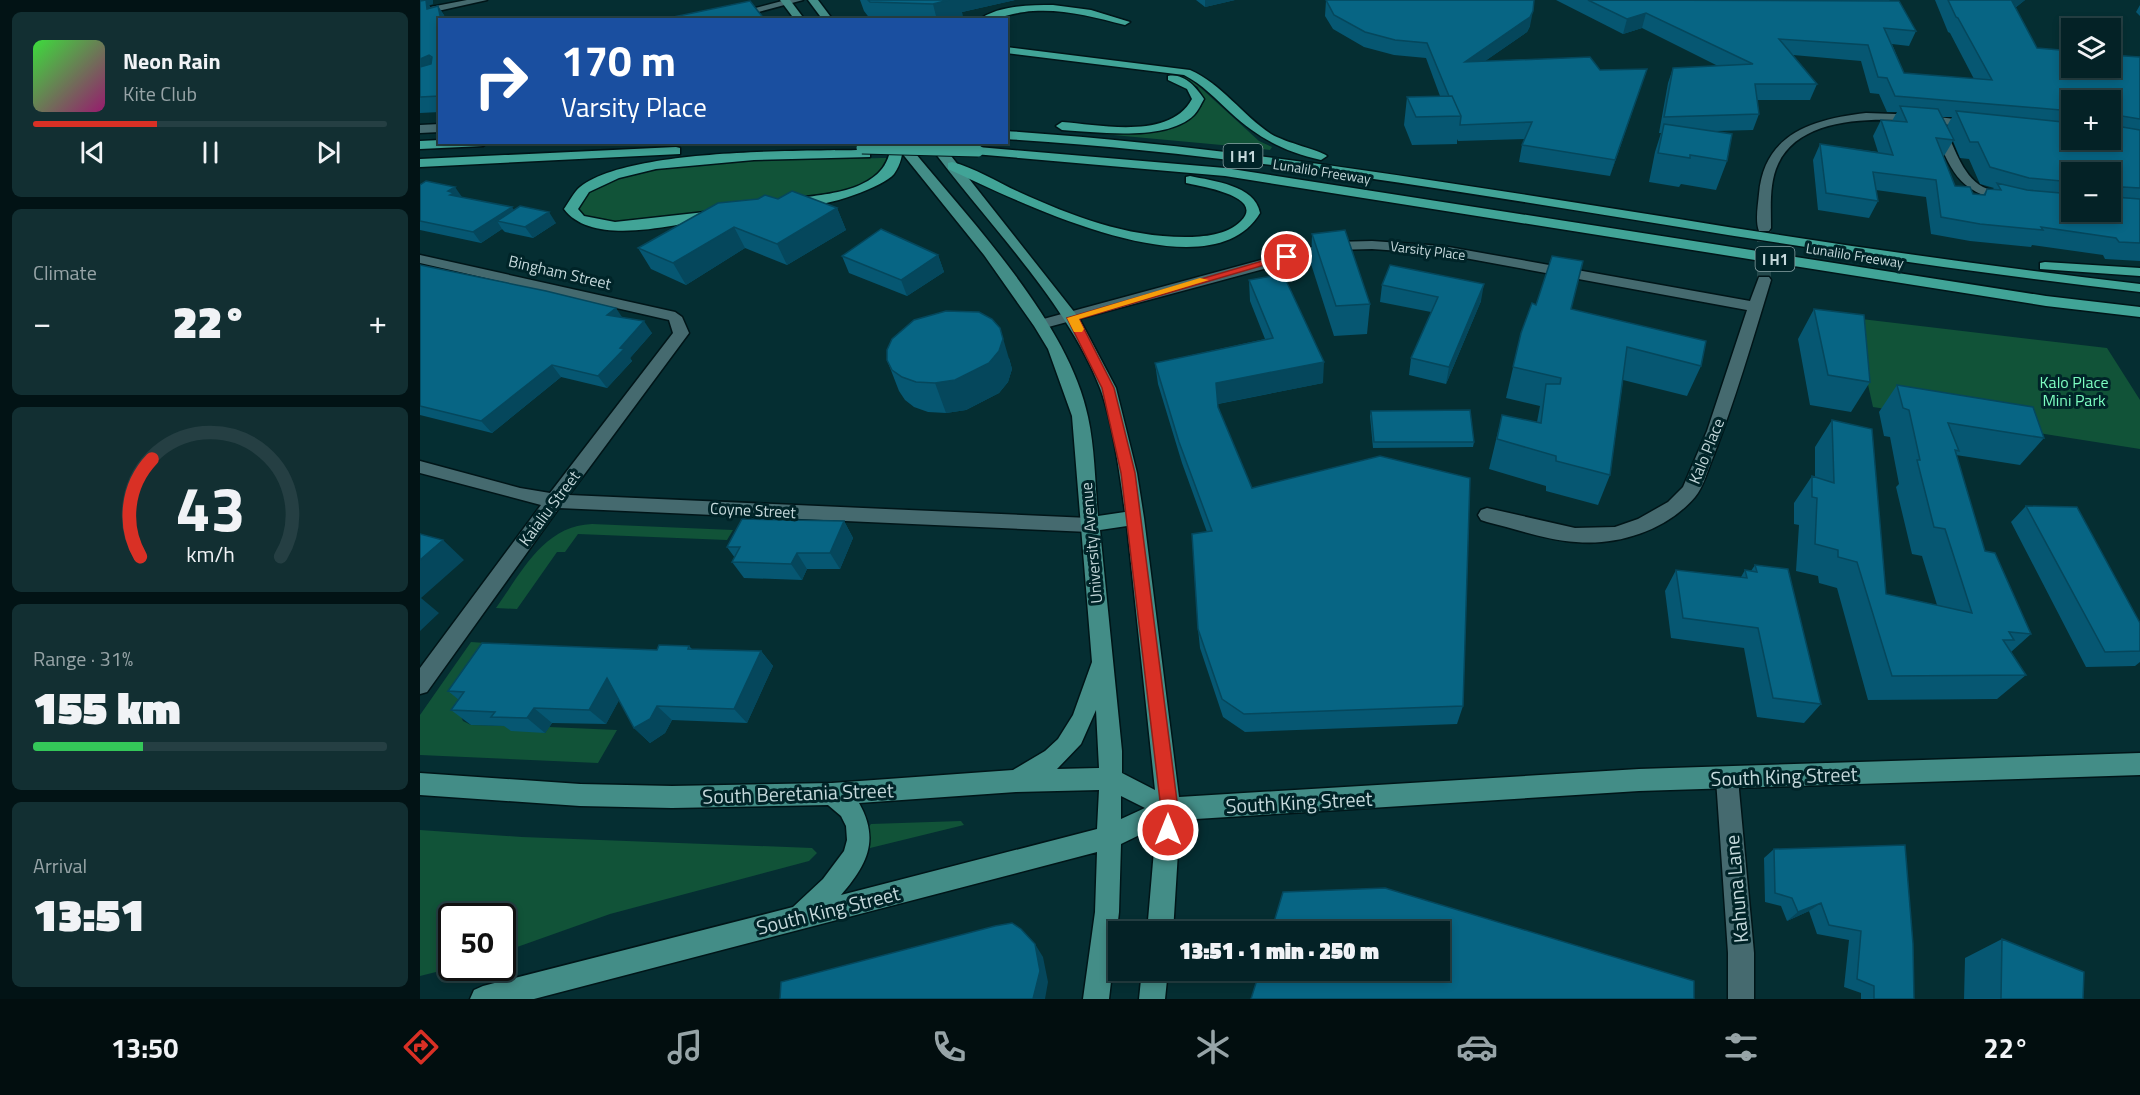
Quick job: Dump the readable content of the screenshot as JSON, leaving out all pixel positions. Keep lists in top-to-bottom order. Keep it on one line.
{"streets":{"highway":["I H1","Lunalilo Freeway"],"main road":["University Avenue","South King Street","South Beretania Street"],"street":["Varsity Place","Bingham Street","Kalo Place","Kaialiu Street","Coyne Street","Kahuna Lane"]},"crossings":[["Lunalilo Freeway","University Avenue"],["Varsity Place","Kalo Place"],["Varsity Place","University Avenue"],["Bingham Street","Kaialiu Street"],["Kaialiu Street","Coyne Street"],["Coyne Street","University Avenue"],["University Avenue","South King Street"],["University Avenue","South Beretania Street"],["South King Street","South Beretania Street"],["South King Street","Kahuna Lane"]],"parks":["Kalo Place Mini Park"],"page":{"map_buttons":["+","−"],"turn":["170 m","Varsity Place"],"song":["Neon Rain","Kite Club"],"tile":["Climate",["Range · 31%","155 km"],["Arrival","13:51"]],"heat":["−","22°","+"],"limit":"50","trip":"13:51 · 1 min · 250 m","tabs":["13:50","22°"],"gauge":["43","km/h"]}}
